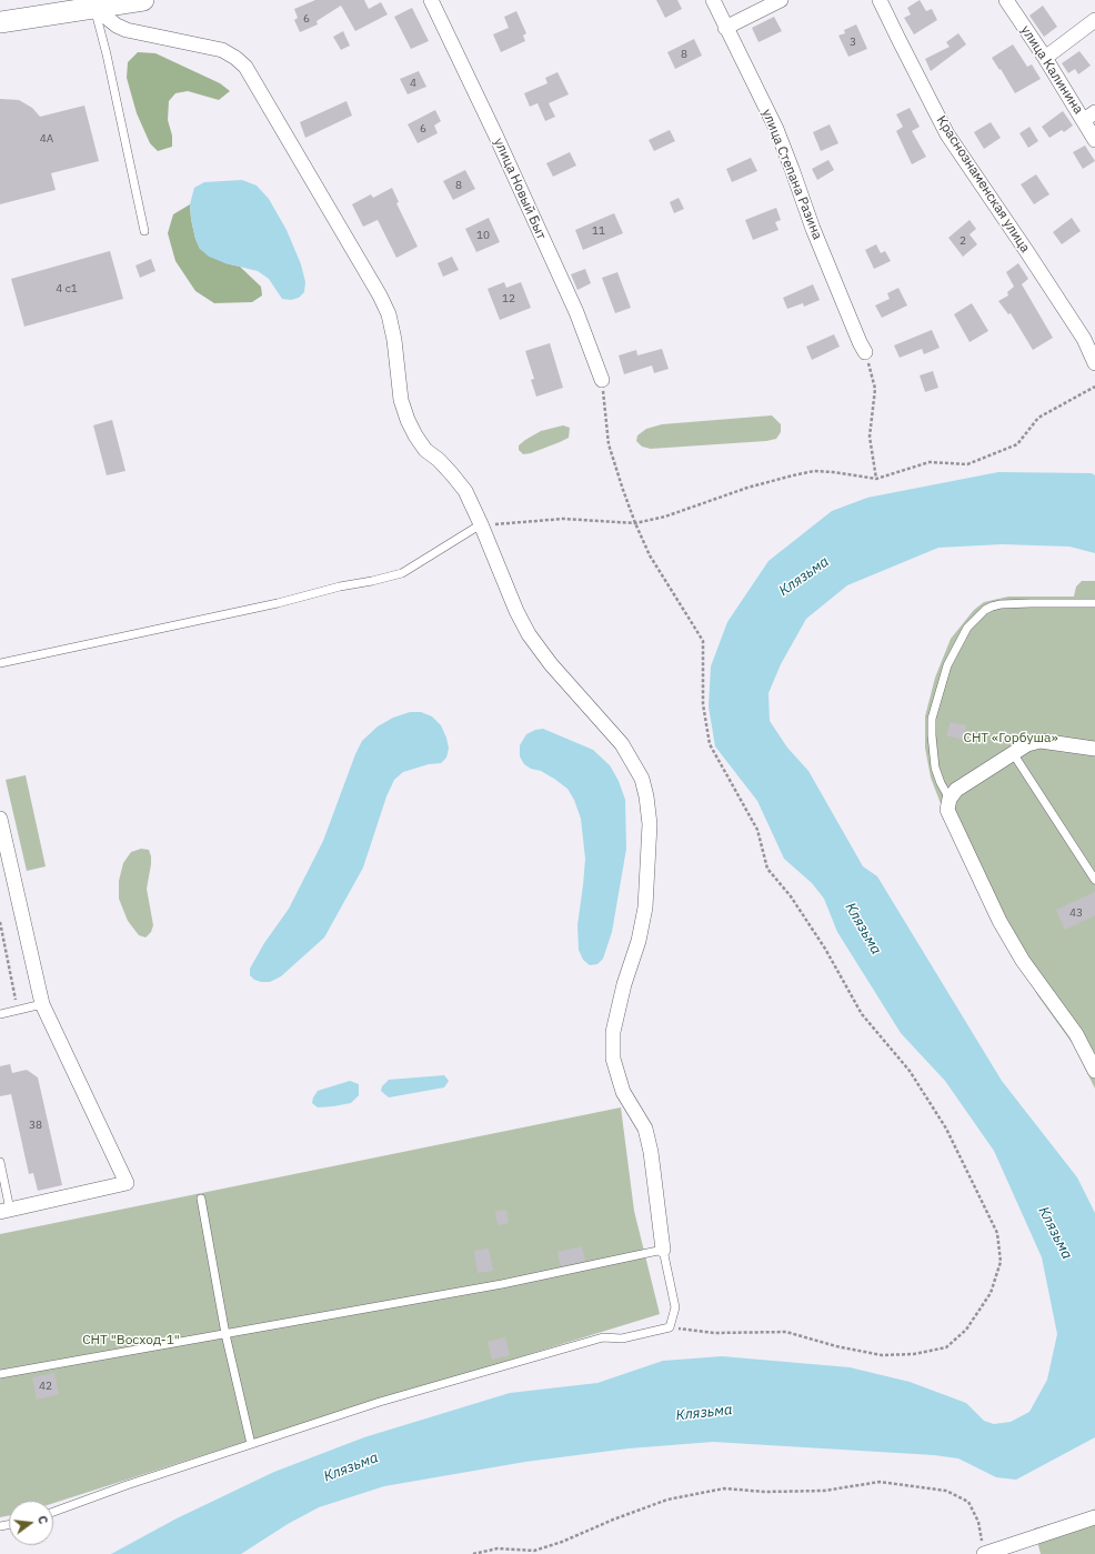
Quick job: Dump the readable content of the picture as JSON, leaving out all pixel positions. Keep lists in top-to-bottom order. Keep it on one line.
{"streets":{"street":["улица Калинина","улица Степана Разина","Краснознаменская улица","улица Новый Быт"]},"water":["Клязьма"],"parks":["СНТ «Горбуша»","СНТ \"Восход-1\""],"house_numbers":["6","3","8","4","6","4А","8","11","10","2","4 с1","12","43","38","42"],"north":"right"}
